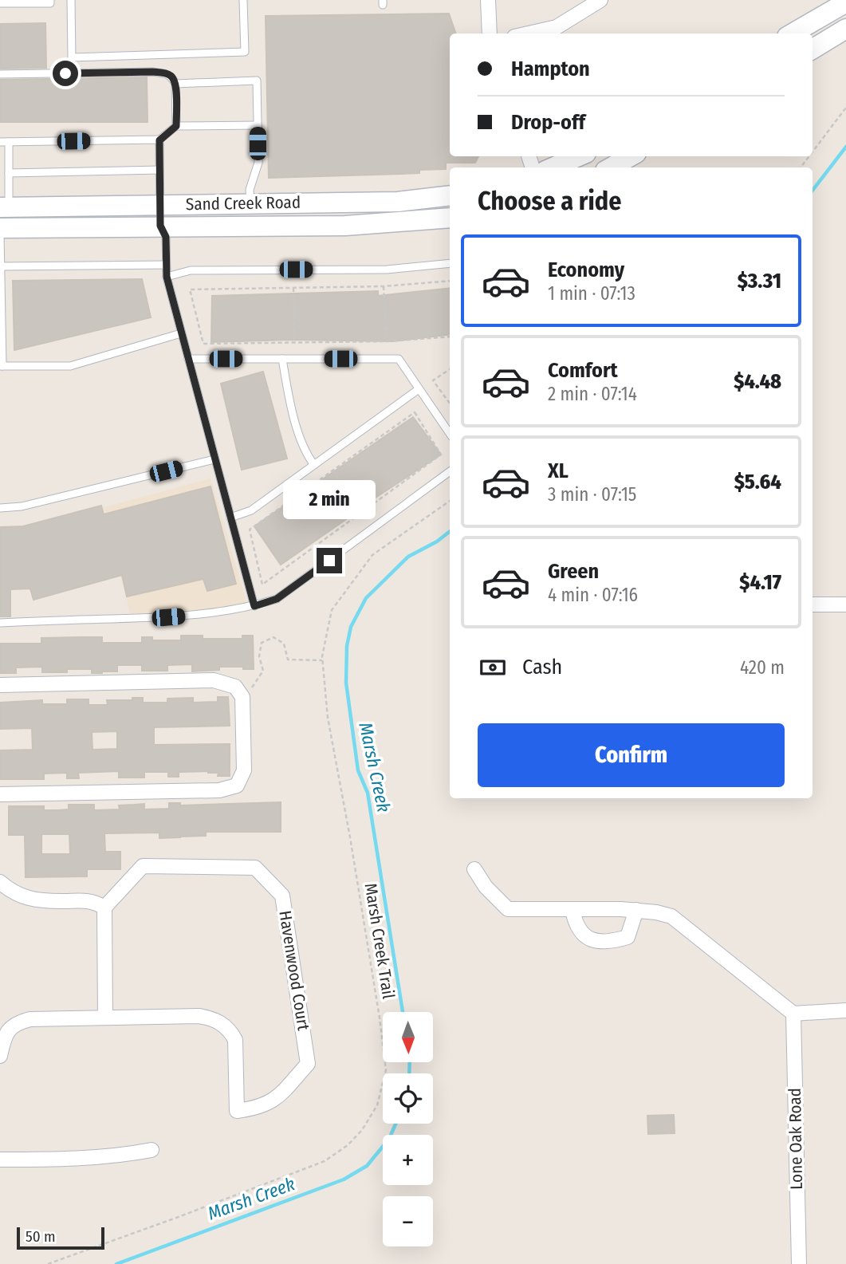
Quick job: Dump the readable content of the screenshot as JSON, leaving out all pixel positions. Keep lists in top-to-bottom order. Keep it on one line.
{"streets":{"main road":["Sand Creek Road"],"street":["Havenwood Court","Lone Oak Road"],"path":["Marsh Creek Trail"]},"water":["Marsh Creek"],"scale_bar":"50 m","north":"bottom","page":{"banner":["Hampton","Drop-off"],"heading":"Choose a ride","list":[{"name":"Economy","note":"1 min · 07:13","value":"$3.31"},{"name":"Comfort","note":"2 min · 07:14","value":"$4.48"},{"name":"XL","note":"3 min · 07:15","value":"$5.64"},{"name":"Green","note":"4 min · 07:16","value":"$4.17"}],"bubble":"2 min","pay":["Cash","420 m"],"buttons":"Confirm","map_buttons":["+","−"],"scale":"50 m"}}
